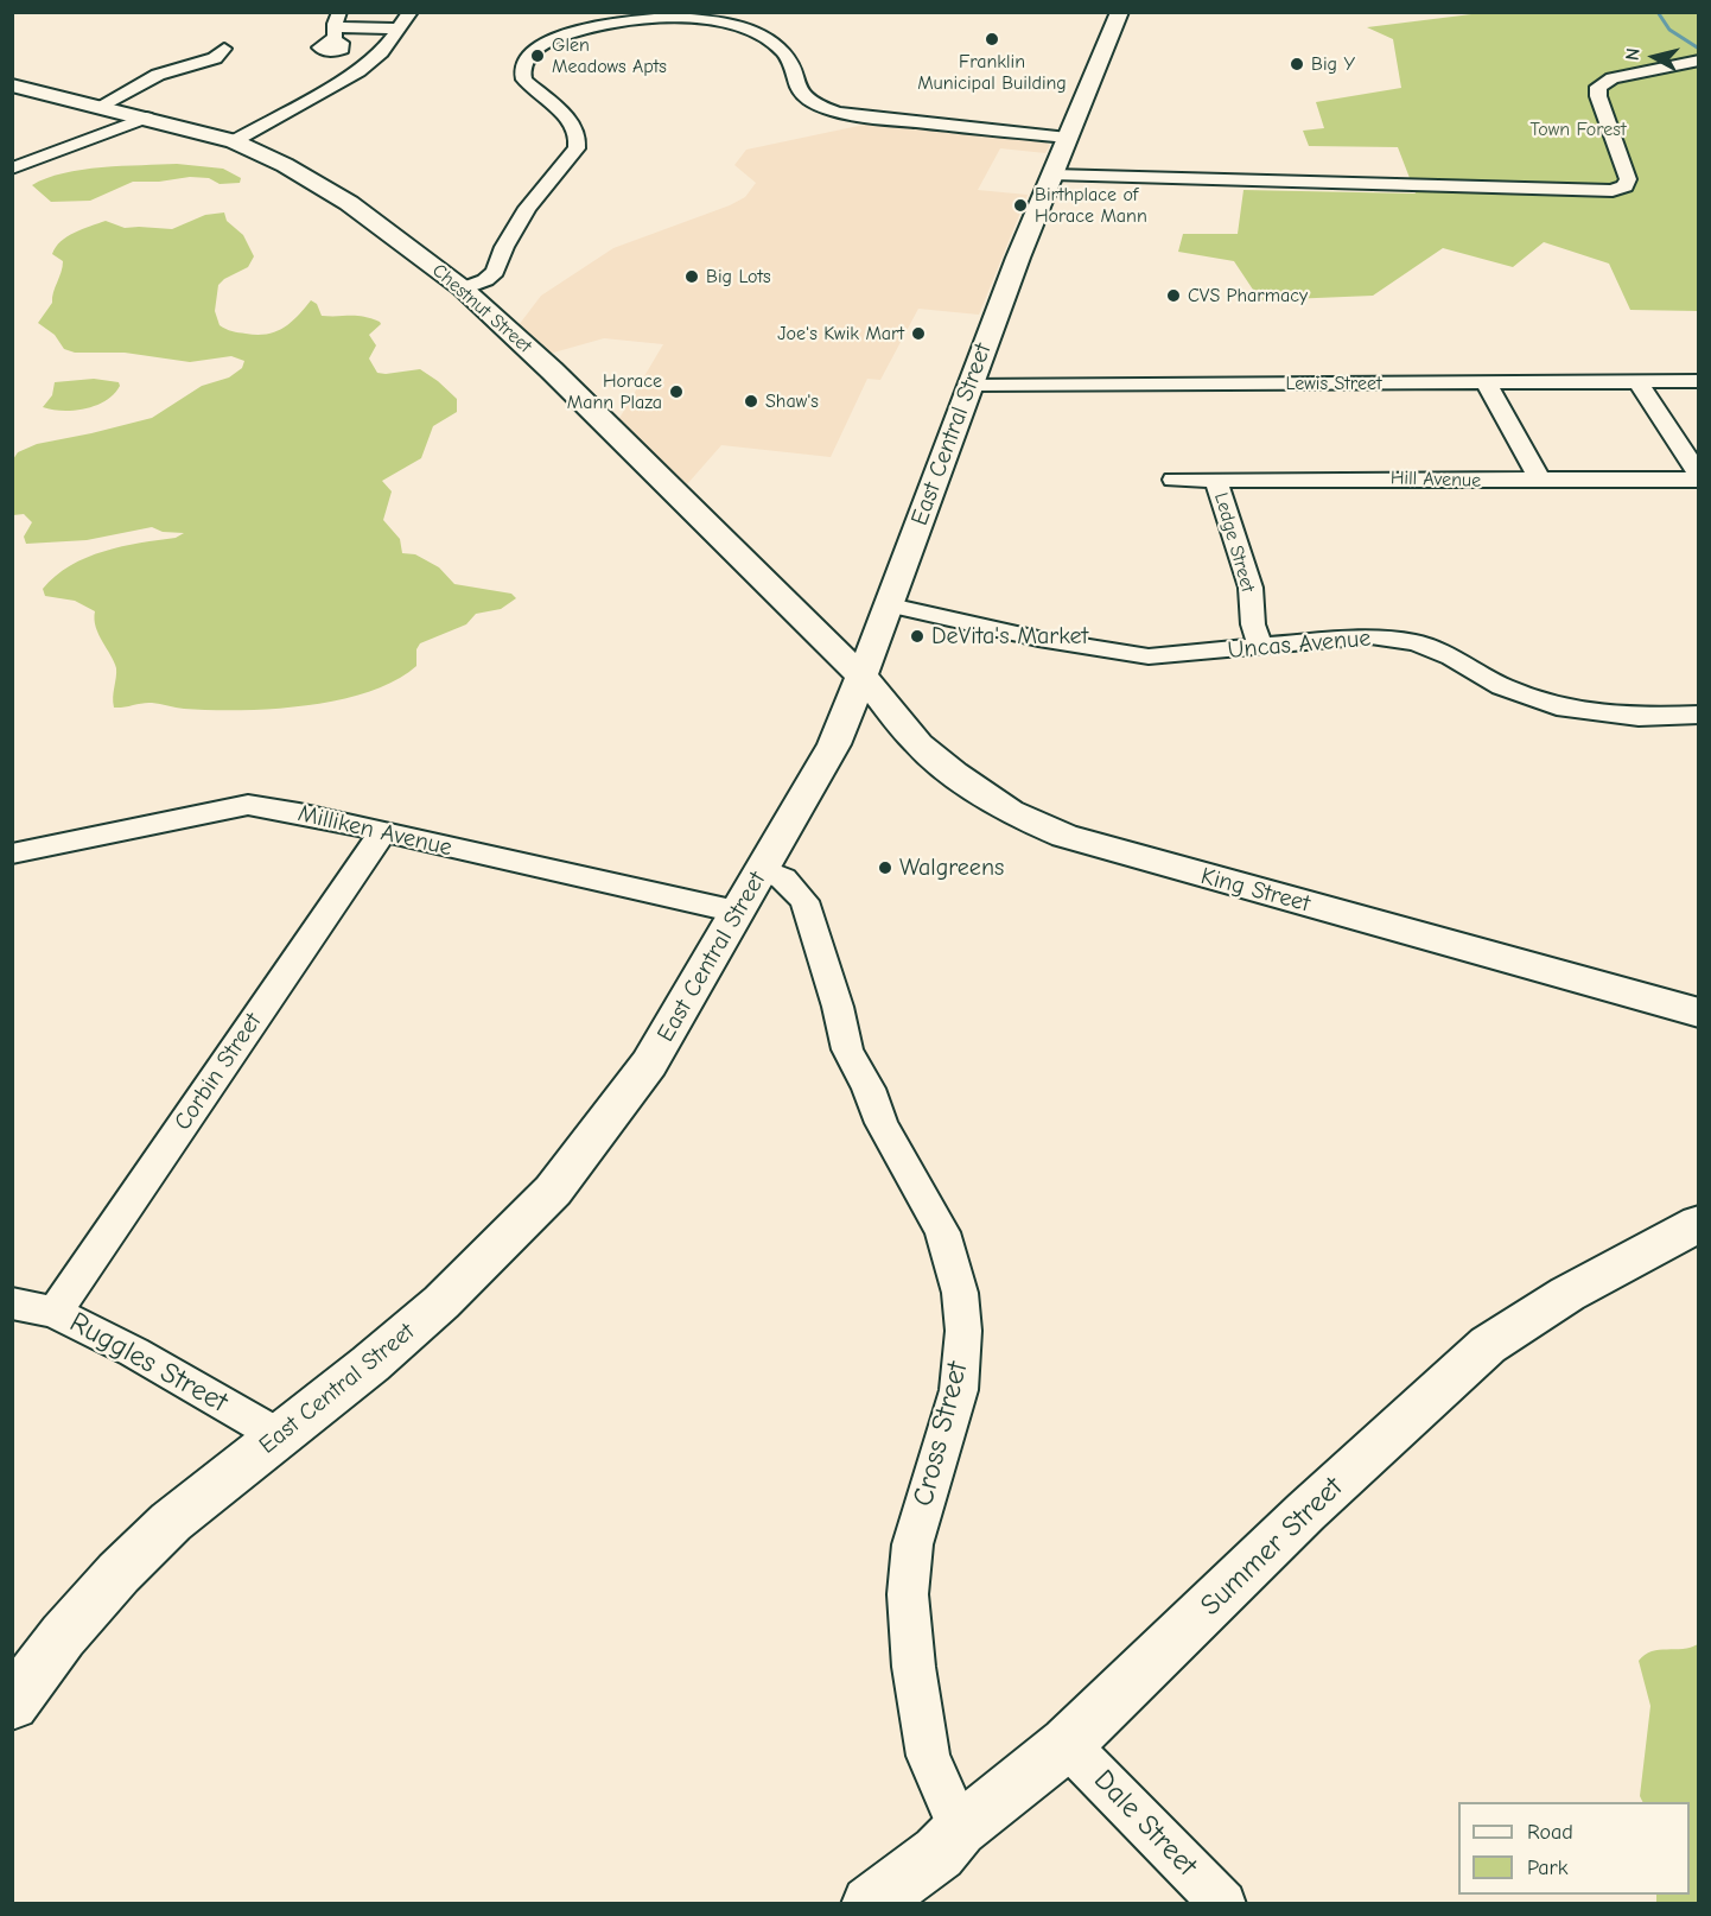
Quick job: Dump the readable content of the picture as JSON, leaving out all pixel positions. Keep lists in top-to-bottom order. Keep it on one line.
{"streets":{"main road":["Chestnut Street","East Central Street","King Street","Summer Street"],"street":["Lewis Street","Hill Avenue","Ledge Street","Uncas Avenue","Milliken Avenue","Corbin Street","Ruggles Street","Cross Street","Dale Street"]},"crossings":[["Chestnut Street","East Central Street"],["Chestnut Street","King Street"],["Lewis Street","East Central Street"],["East Central Street","Uncas Avenue"],["East Central Street","Milliken Avenue"],["East Central Street","King Street"],["East Central Street","Ruggles Street"],["East Central Street","Cross Street"],["Hill Avenue","Ledge Street"],["Ledge Street","Uncas Avenue"],["Milliken Avenue","Corbin Street"],["Corbin Street","Ruggles Street"],["Cross Street","Summer Street"],["Summer Street","Dale Street"]],"parks":["Town Forest"],"places":["Franklin Municipal Building","Glen Meadows Apts","Big Y","Birthplace of Horace Mann","Big Lots","CVS Pharmacy","Joe's Kwik Mart","Horace Mann Plaza","Shaw's","DeVita's Market","Walgreens"],"legend":["Road","Park"],"north":"left"}
